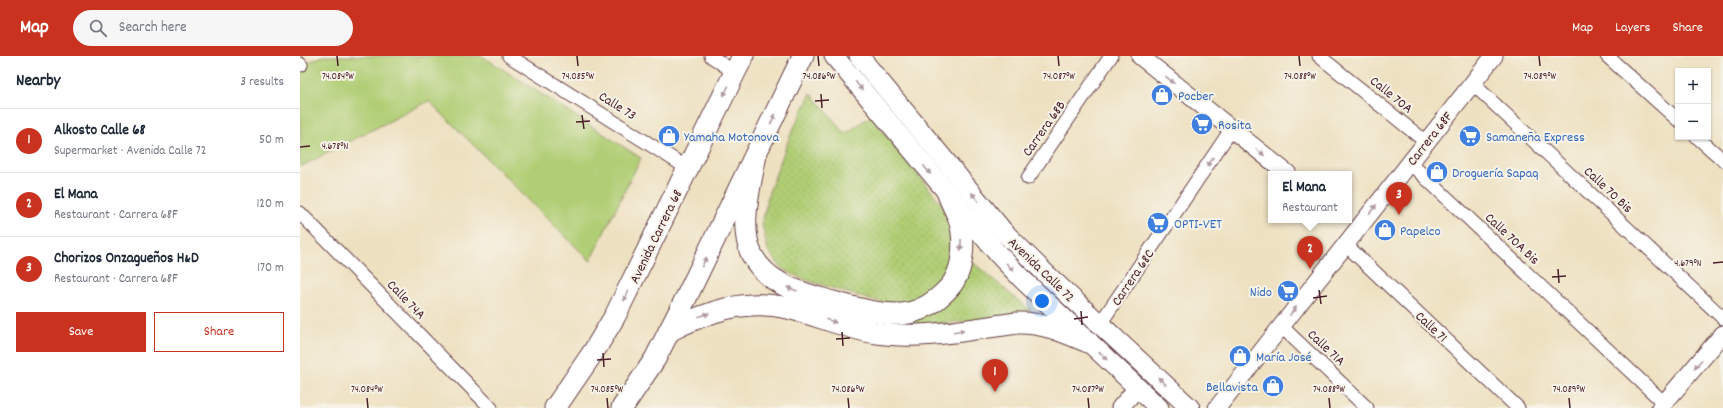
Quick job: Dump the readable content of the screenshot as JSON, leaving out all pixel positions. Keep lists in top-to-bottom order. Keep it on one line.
{"streets":{"main road":["Avenida Carrera 68","Avenida Calle 72"],"street":["Calle 70A","Calle 73","Carrera 68B","Carrera 68F","Calle 70 Bis","Calle 70A Bis","Carrera 68C","Calle 74A","Calle 71","Calle 71A"]},"crossings":[["Calle 70A","Carrera 68F"],["Calle 73","Avenida Carrera 68"],["Carrera 68F","Calle 70 Bis"],["Carrera 68F","Calle 70A Bis"],["Carrera 68F","Calle 71"],["Carrera 68F","Calle 71A"],["Avenida Calle 72","Carrera 68C"]],"one_way":["Carrera 68F","Carrera 68C"],"places":{"shop":["Pocber","Yamaha Motonova","Droguería Sapaq","Papelco","María José","Bellavista"],"supermarket":["Rosita","Samaneña Express","OPTI-VET","Nido"]},"page":{"header":"Map","search":"Search here","nav":["Map","Layers","Share"],"heading":["Nearby","3 results"],"map_buttons":["+","−"],"list":[{"mark":"1","name":"Alkosto Calle 68","note":"Supermarket · Avenida Calle 72","value":"50 m"},{"mark":"2","name":"El Mana","note":"Restaurant · Carrera 68F","value":"120 m"},{"mark":"3","name":"Chorizos Onzagueños H&D","note":"Restaurant · Carrera 68F","value":"170 m"}],"popup":["El Mana","Restaurant"],"pins":["3","2","1"],"buttons":["Save","Share"]},"coordinates":["74.084°W","74.085°W","74.086°W","74.087°W","74.088°W","74.089°W","4.678°N","4.679°N"]}
